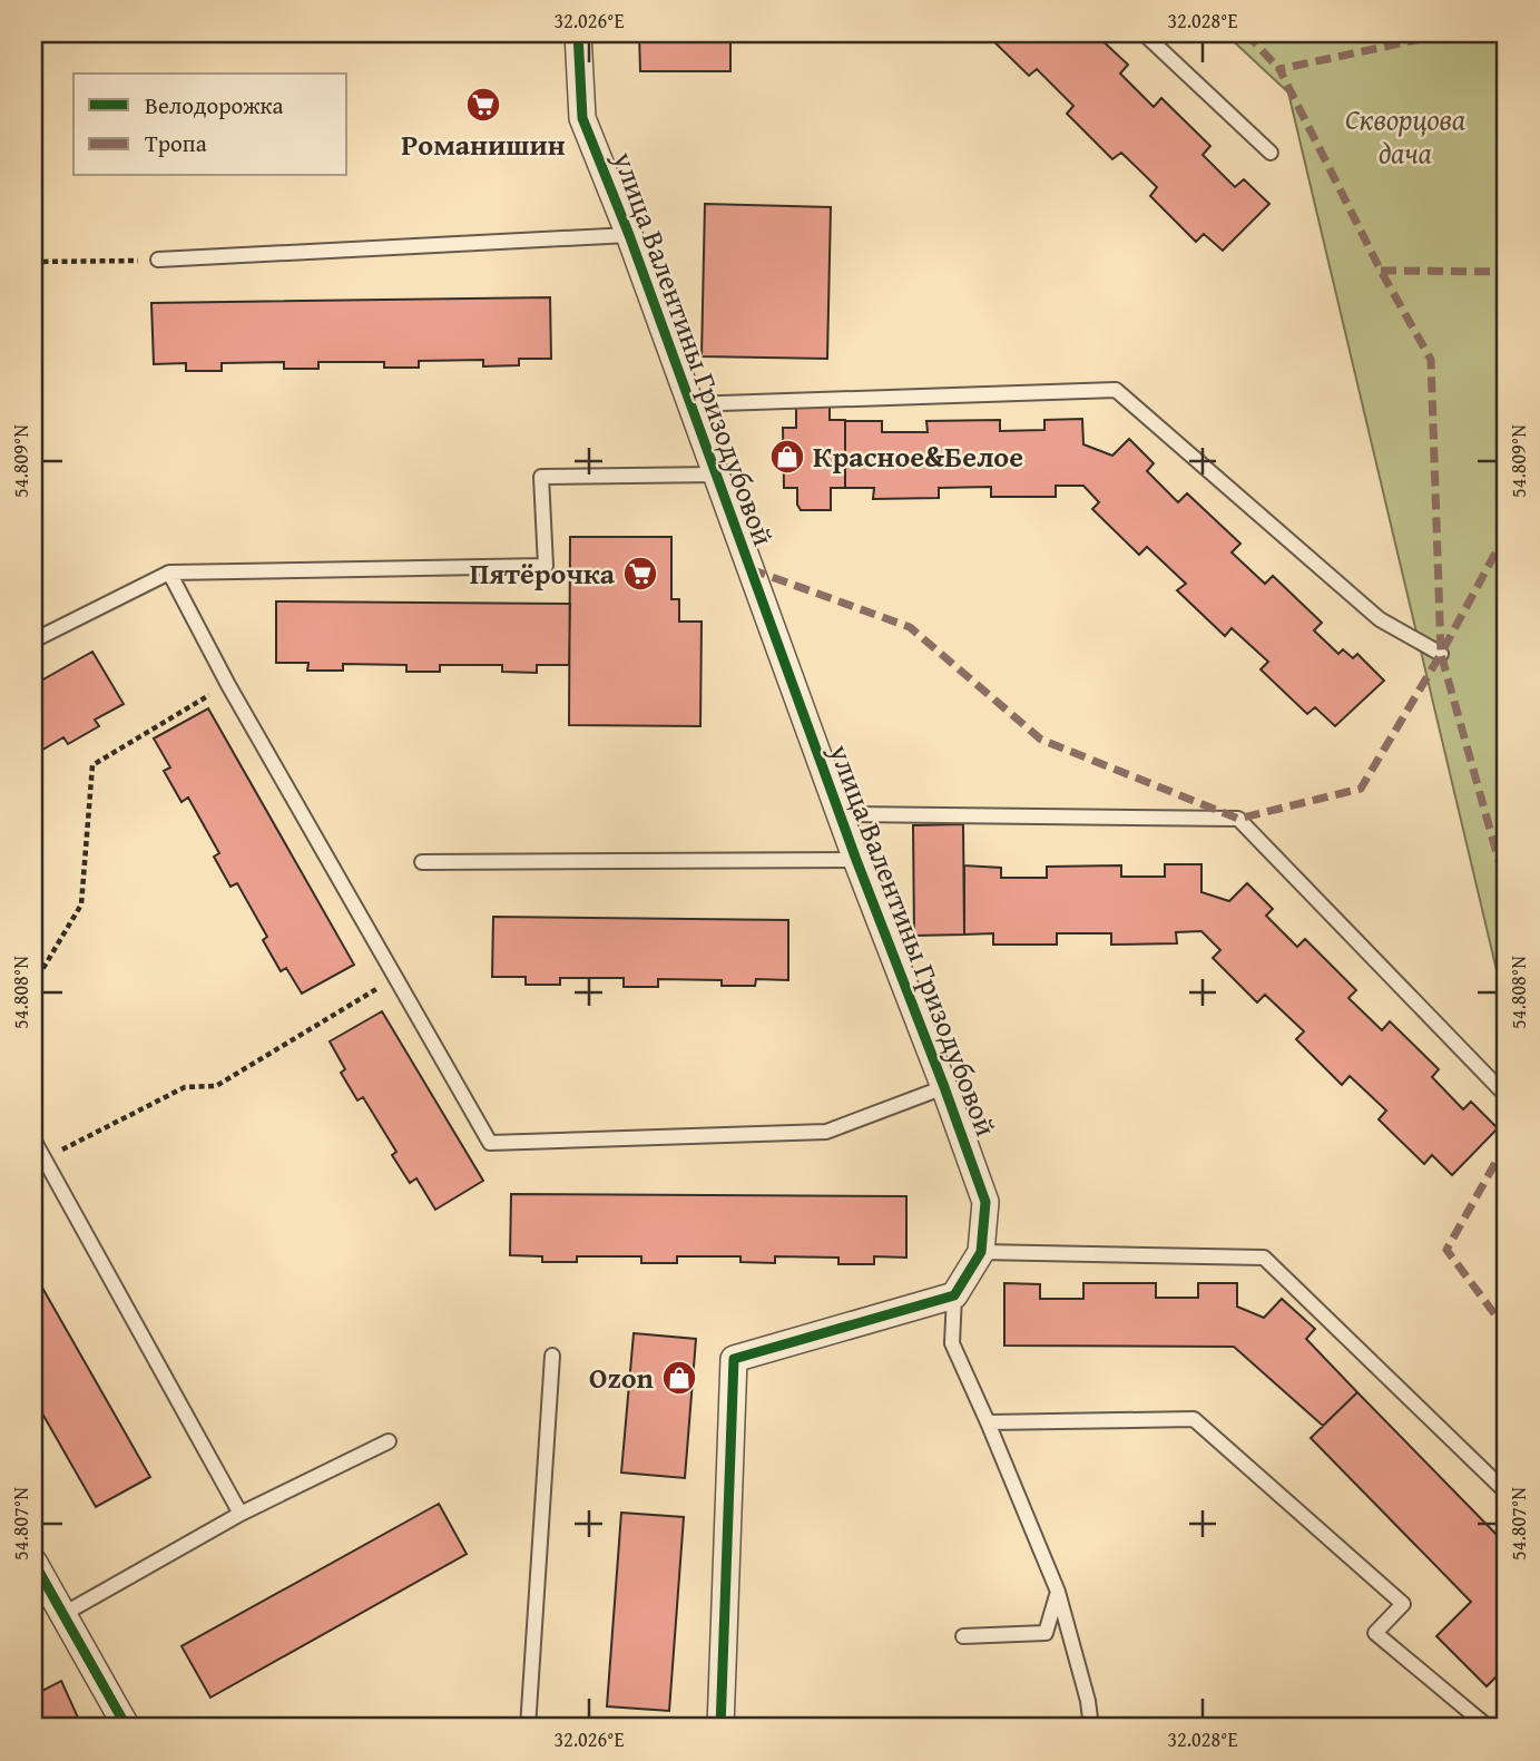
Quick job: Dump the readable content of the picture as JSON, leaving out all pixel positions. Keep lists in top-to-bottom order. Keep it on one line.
{"streets":{"street":["улица Валентины Гризодубовой"]},"parks":["Скворцова дача"],"places":{"supermarket":["Романишин","Пятёрочка"],"shop":["Красное&Белое","Ozon"]},"legend":["Велодорожка","Тропа"],"coordinates":["32.026°E","32.028°E","54.809°N","54.808°N","54.807°N"]}
